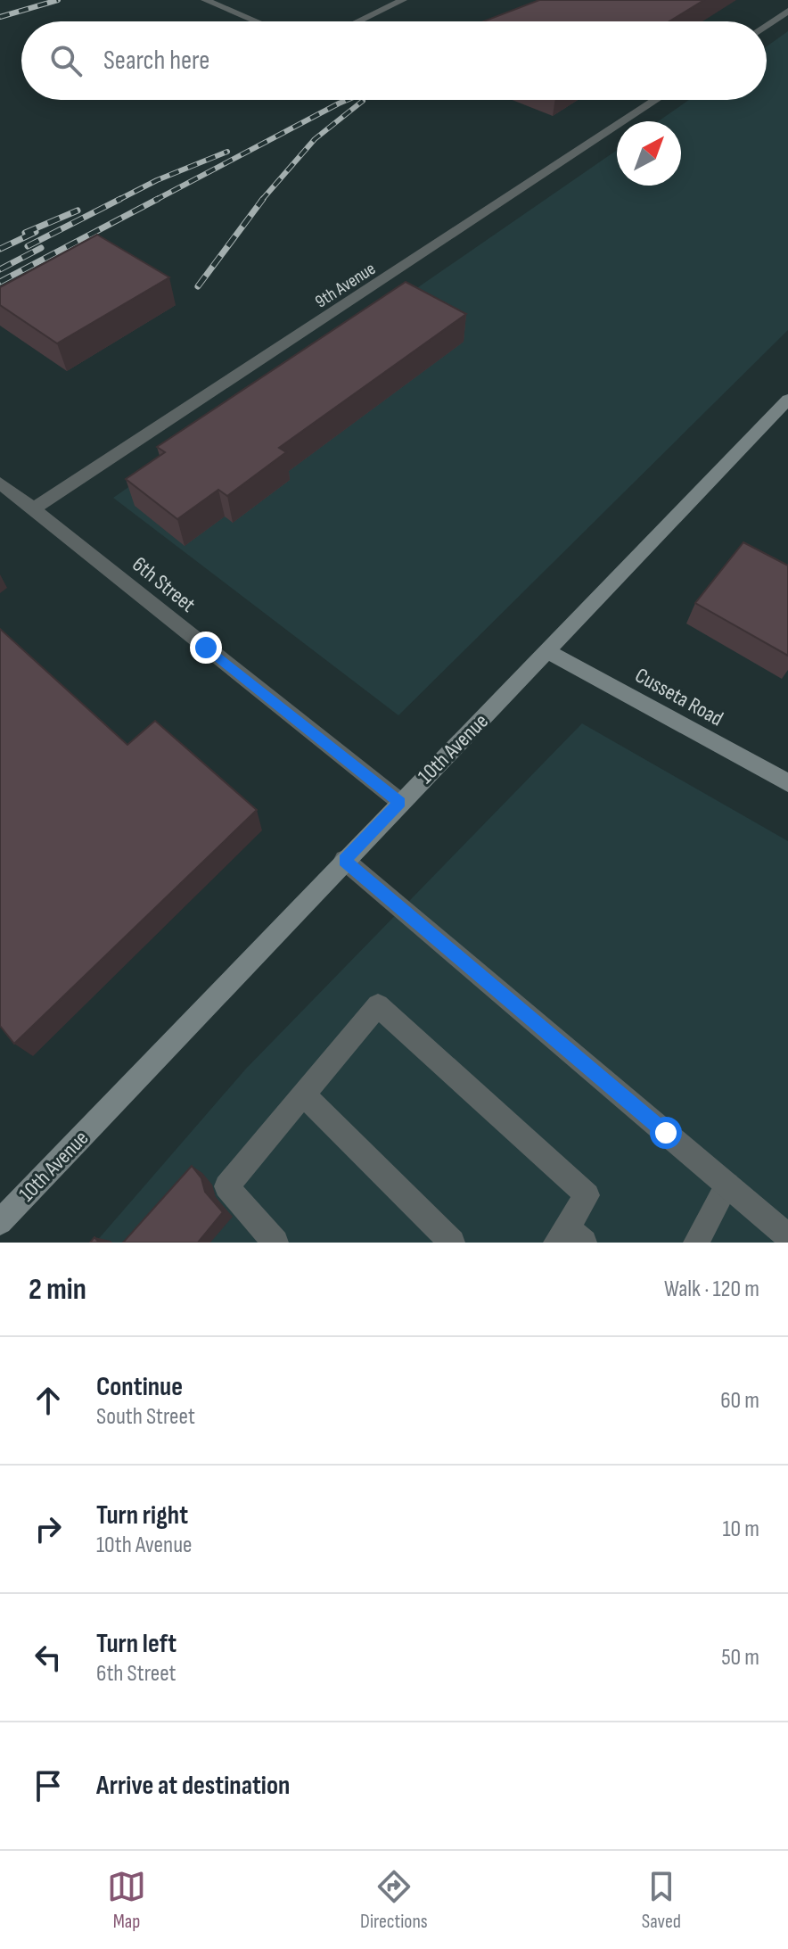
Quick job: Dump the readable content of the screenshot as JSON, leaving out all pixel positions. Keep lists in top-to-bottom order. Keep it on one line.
{"streets":{"main road":["Cusseta Road","10th Avenue"],"street":["9th Avenue","6th Street"]},"crossings":[["9th Avenue","6th Street"],["6th Street","10th Avenue"],["Cusseta Road","10th Avenue"]],"north":"top right","page":{"search":"Search here","heading":["2 min","Walk · 120 m"],"list":[["Continue","South Street","60 m"],["Turn right","10th Avenue","10 m"],["Turn left","6th Street","50 m"],"Arrive at destination"],"nav":["Map","Directions","Saved"]}}
